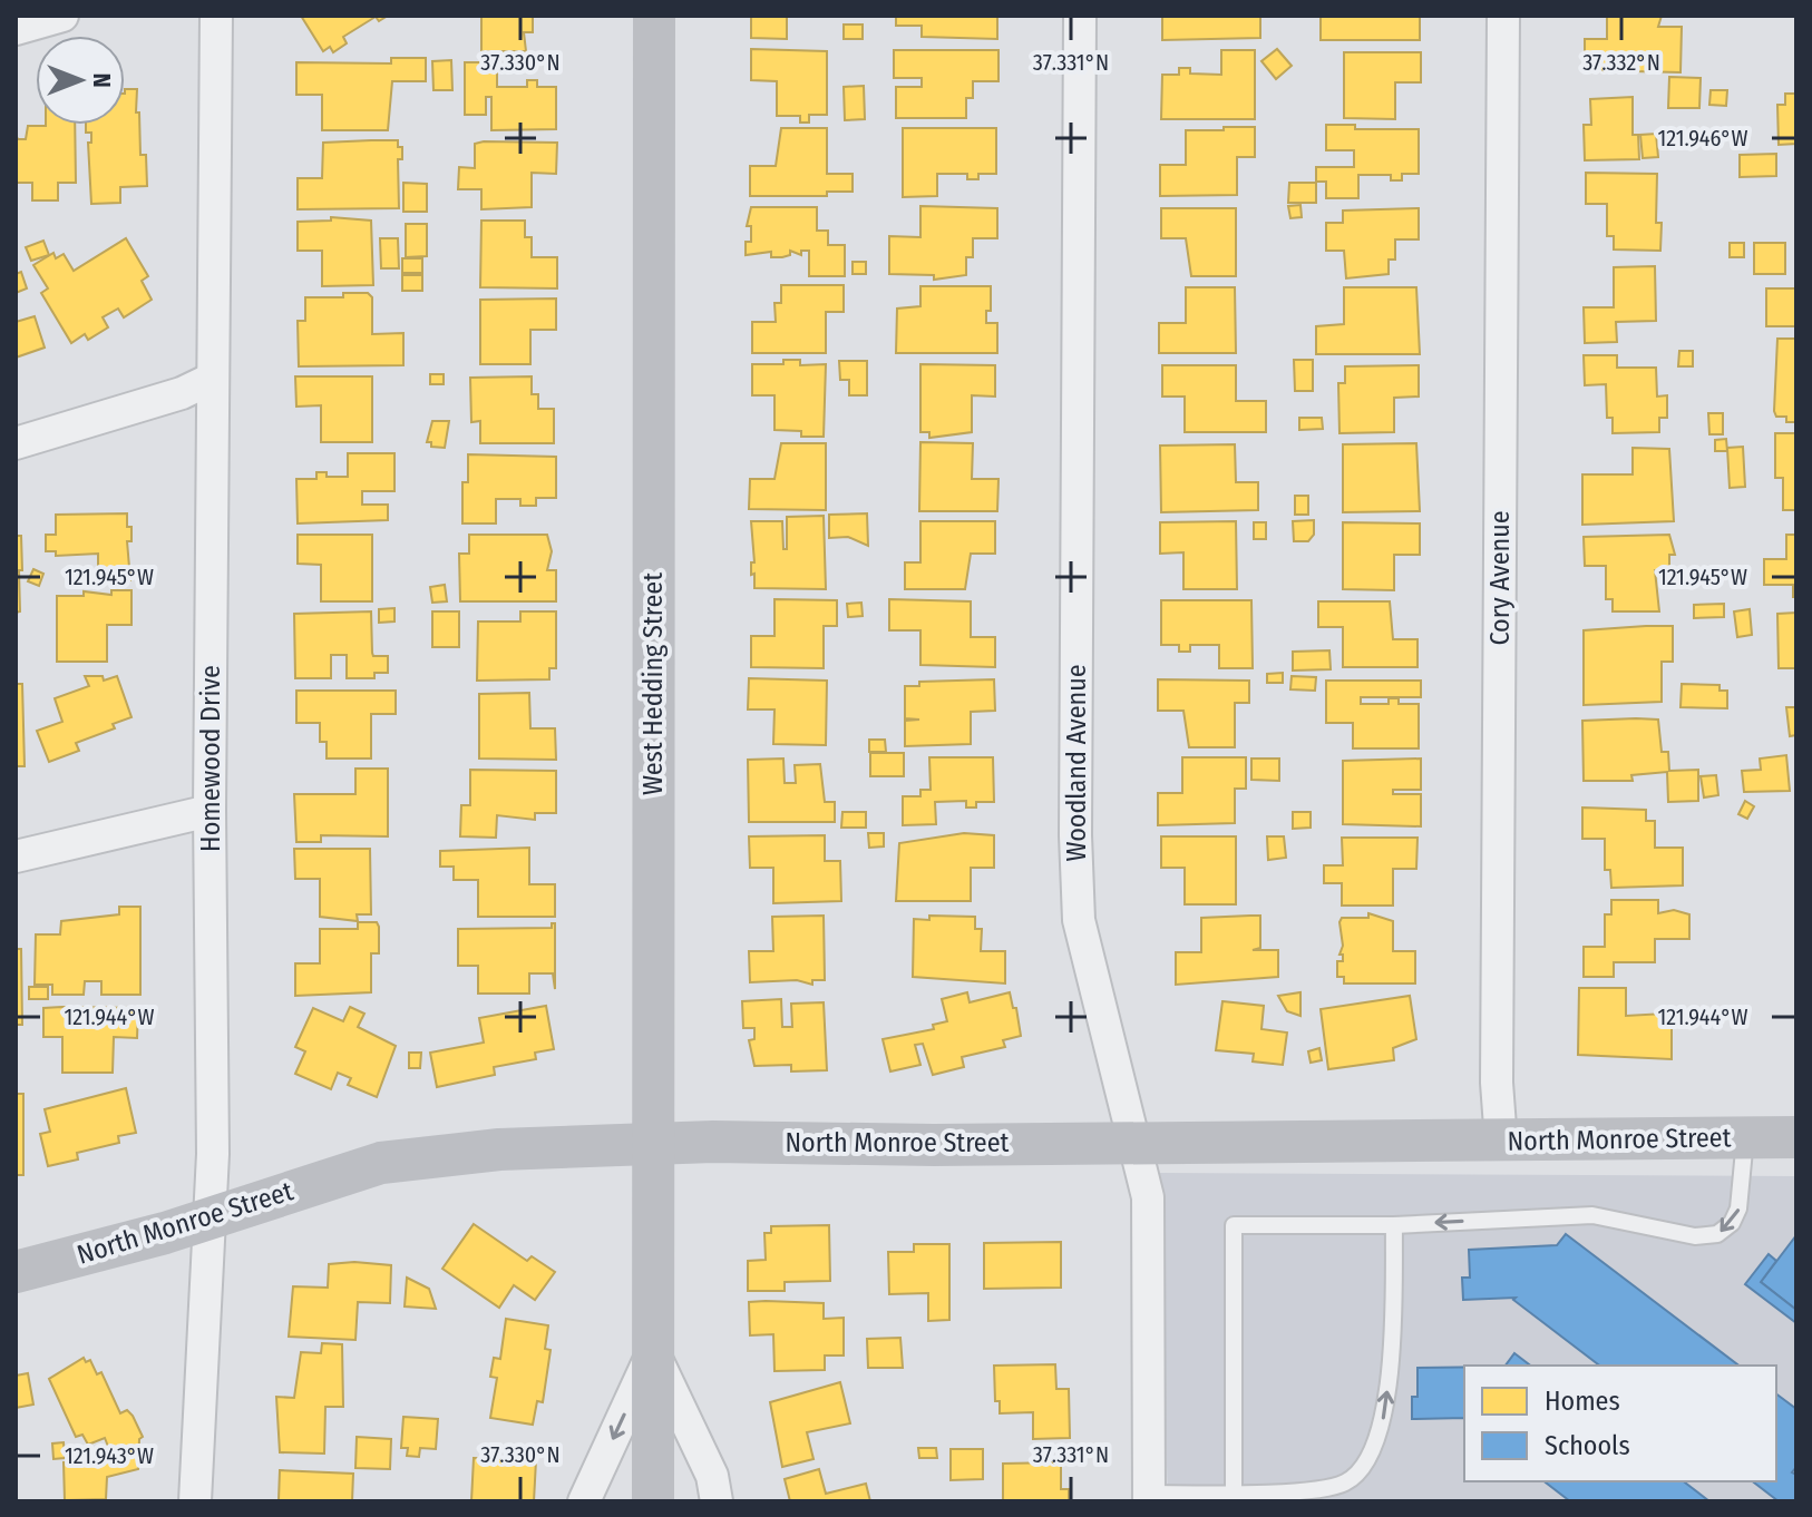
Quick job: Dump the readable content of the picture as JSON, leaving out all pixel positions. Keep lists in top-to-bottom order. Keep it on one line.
{"streets":{"main road":["West Hedding Street","North Monroe Street"],"street":["Cory Avenue","Homewood Drive","Woodland Avenue"]},"crossings":[["Cory Avenue","North Monroe Street"],["West Hedding Street","North Monroe Street"],["Homewood Drive","North Monroe Street"],["Woodland Avenue","North Monroe Street"]],"legend":["Homes","Schools"],"north":"right","coordinates":["37.330°N","37.331°N","37.332°N","121.946°W","121.945°W","121.944°W","121.943°W"]}
